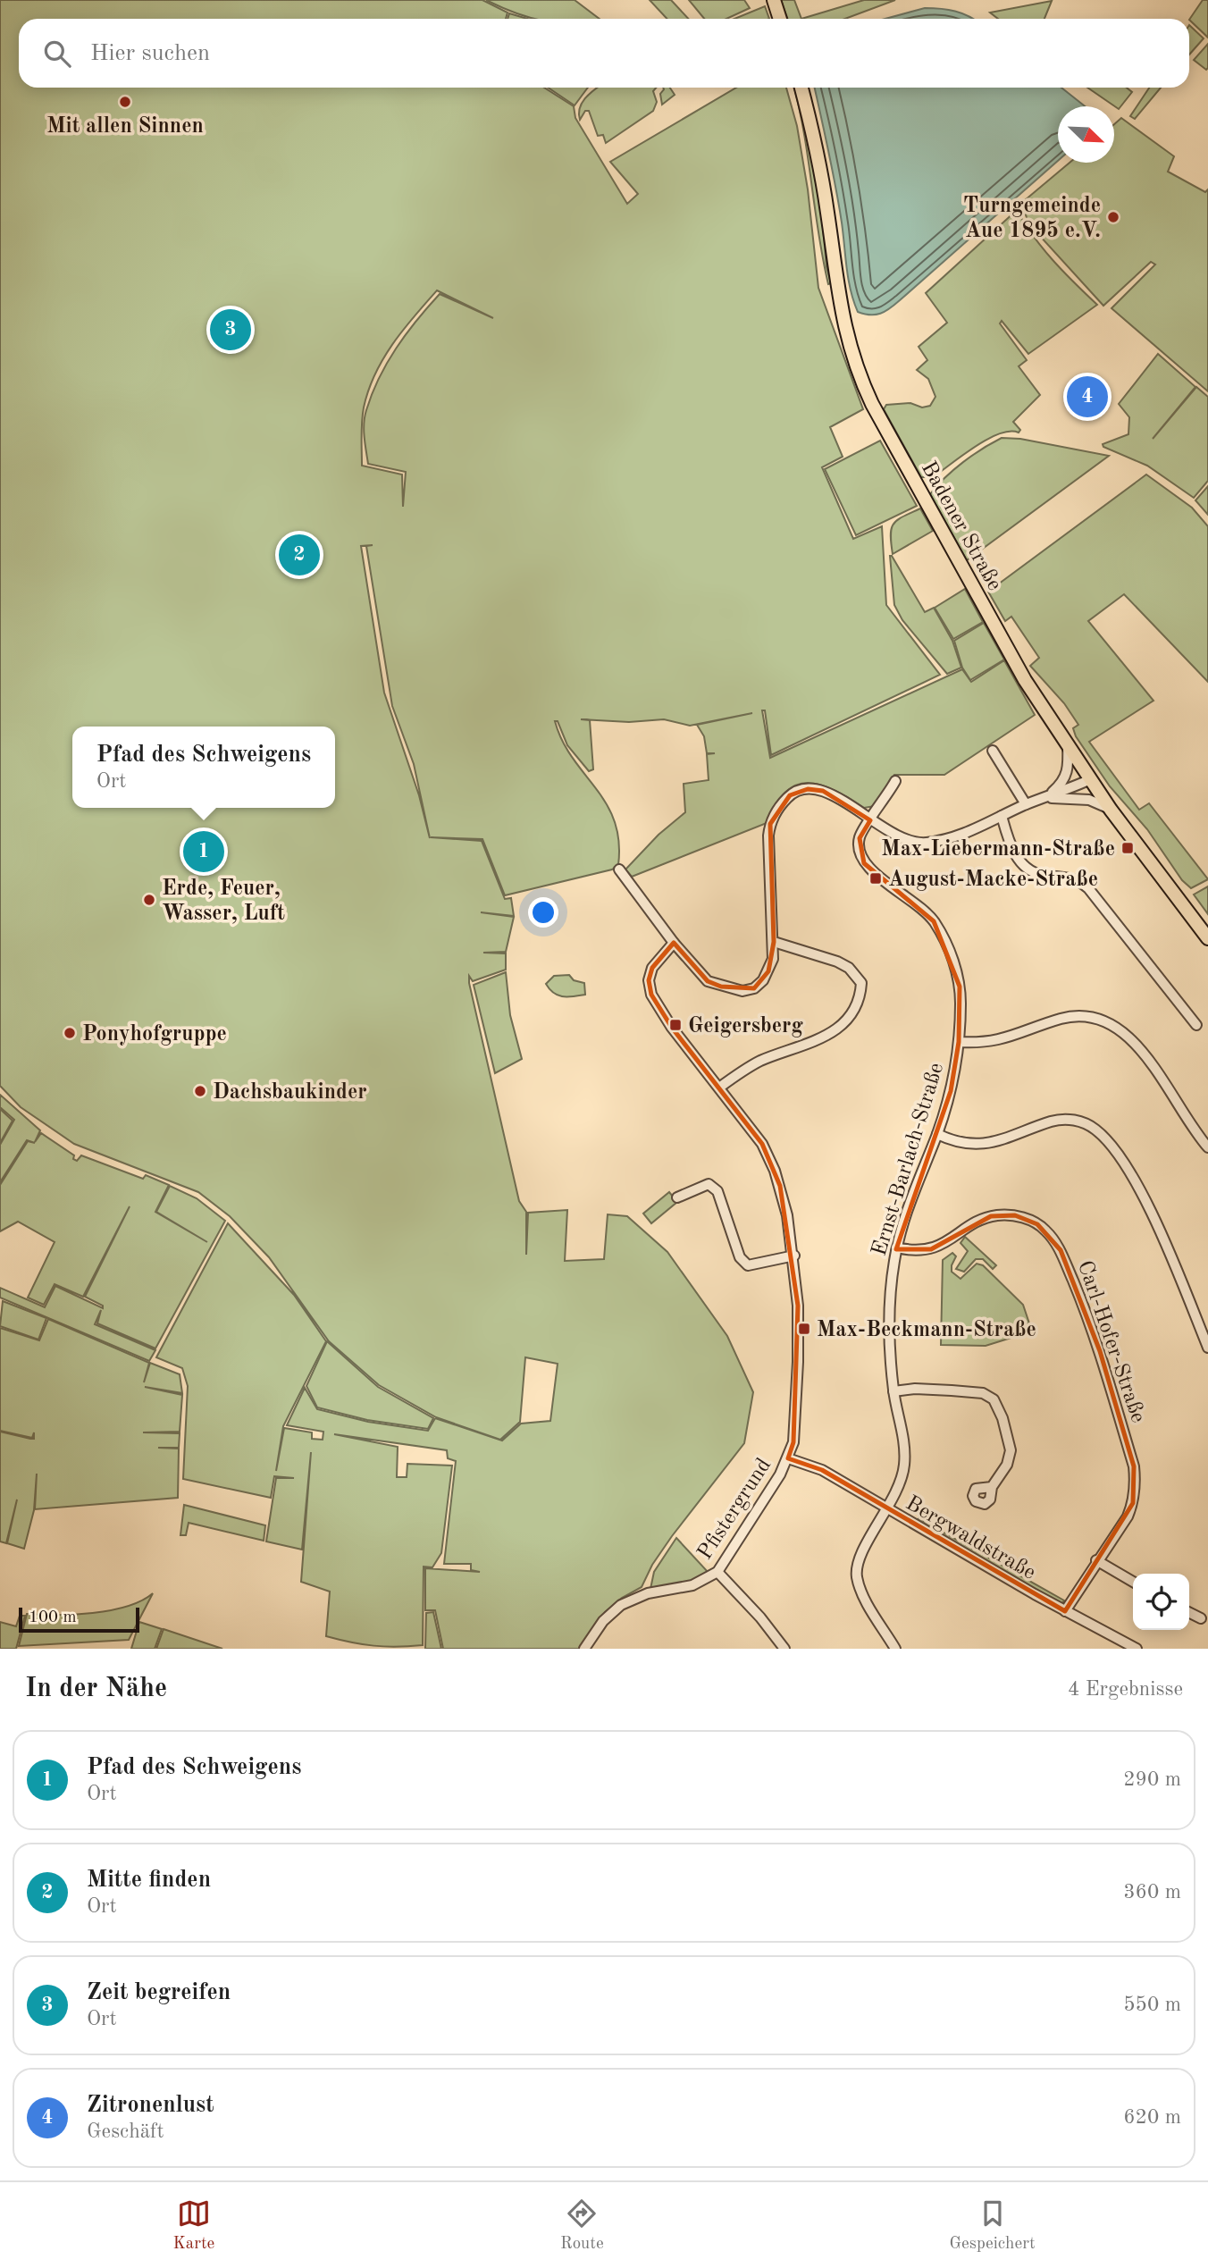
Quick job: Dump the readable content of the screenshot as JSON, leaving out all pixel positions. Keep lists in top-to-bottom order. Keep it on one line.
{"streets":{"main road":["Badener Straße"],"street":["Ernst-Barlach-Straße","Carl-Hofer-Straße","Pfistergrund","Bergwaldstraße"]},"crossings":[["Ernst-Barlach-Straße","Carl-Hofer-Straße"],["Ernst-Barlach-Straße","Bergwaldstraße"],["Carl-Hofer-Straße","Bergwaldstraße"],["Pfistergrund","Bergwaldstraße"]],"places":{"other":["Mit allen Sinnen","Turngemeinde Aue 1895 e.V.","Erde, Feuer, Wasser, Luft","Ponyhofgruppe","Dachsbaukinder"],"transit":["Max-Liebermann-Straße","August-Macke-Straße","Geigersberg","Max-Beckmann-Straße"]},"scale_bar":"100 m","north":"bottom right","page":{"search":"Hier suchen","pins":["3","4","2","1"],"popup":["Pfad des Schweigens","Ort"],"scale":"100 m","heading":["In der Nähe","4 Ergebnisse"],"list":[{"mark":"1","name":"Pfad des Schweigens","note":"Ort","value":"290 m"},{"mark":"2","name":"Mitte finden","note":"Ort","value":"360 m"},{"mark":"3","name":"Zeit begreifen","note":"Ort","value":"550 m"},{"mark":"4","name":"Zitronenlust","note":"Geschäft","value":"620 m"}],"nav":["Karte","Route","Gespeichert"]}}
